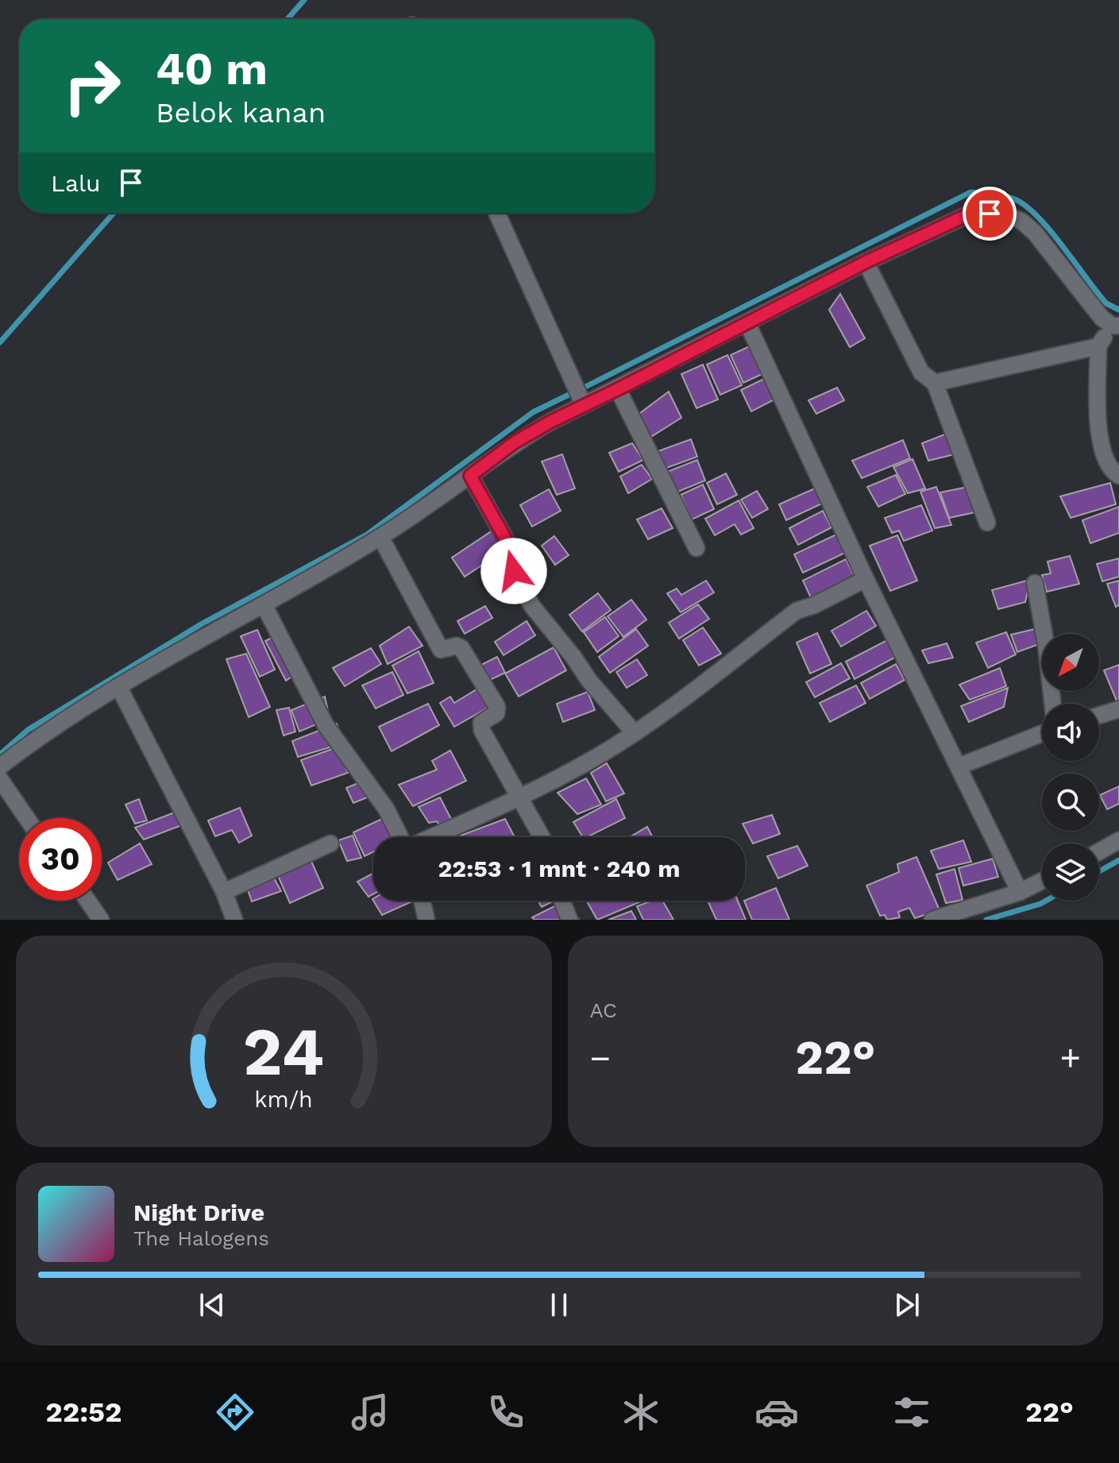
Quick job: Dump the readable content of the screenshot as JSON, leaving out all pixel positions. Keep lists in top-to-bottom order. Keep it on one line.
{"north":"bottom left","page":{"turn":["40 m","Belok kanan"],"then":"Lalu","limit":"30","trip":"22:53 · 1 mnt · 240 m","tile":"AC","heat":["−","22°","+"],"song":["Night Drive","The Halogens"],"tabs":["22:52","22°"],"gauge":["24","km/h"]}}
